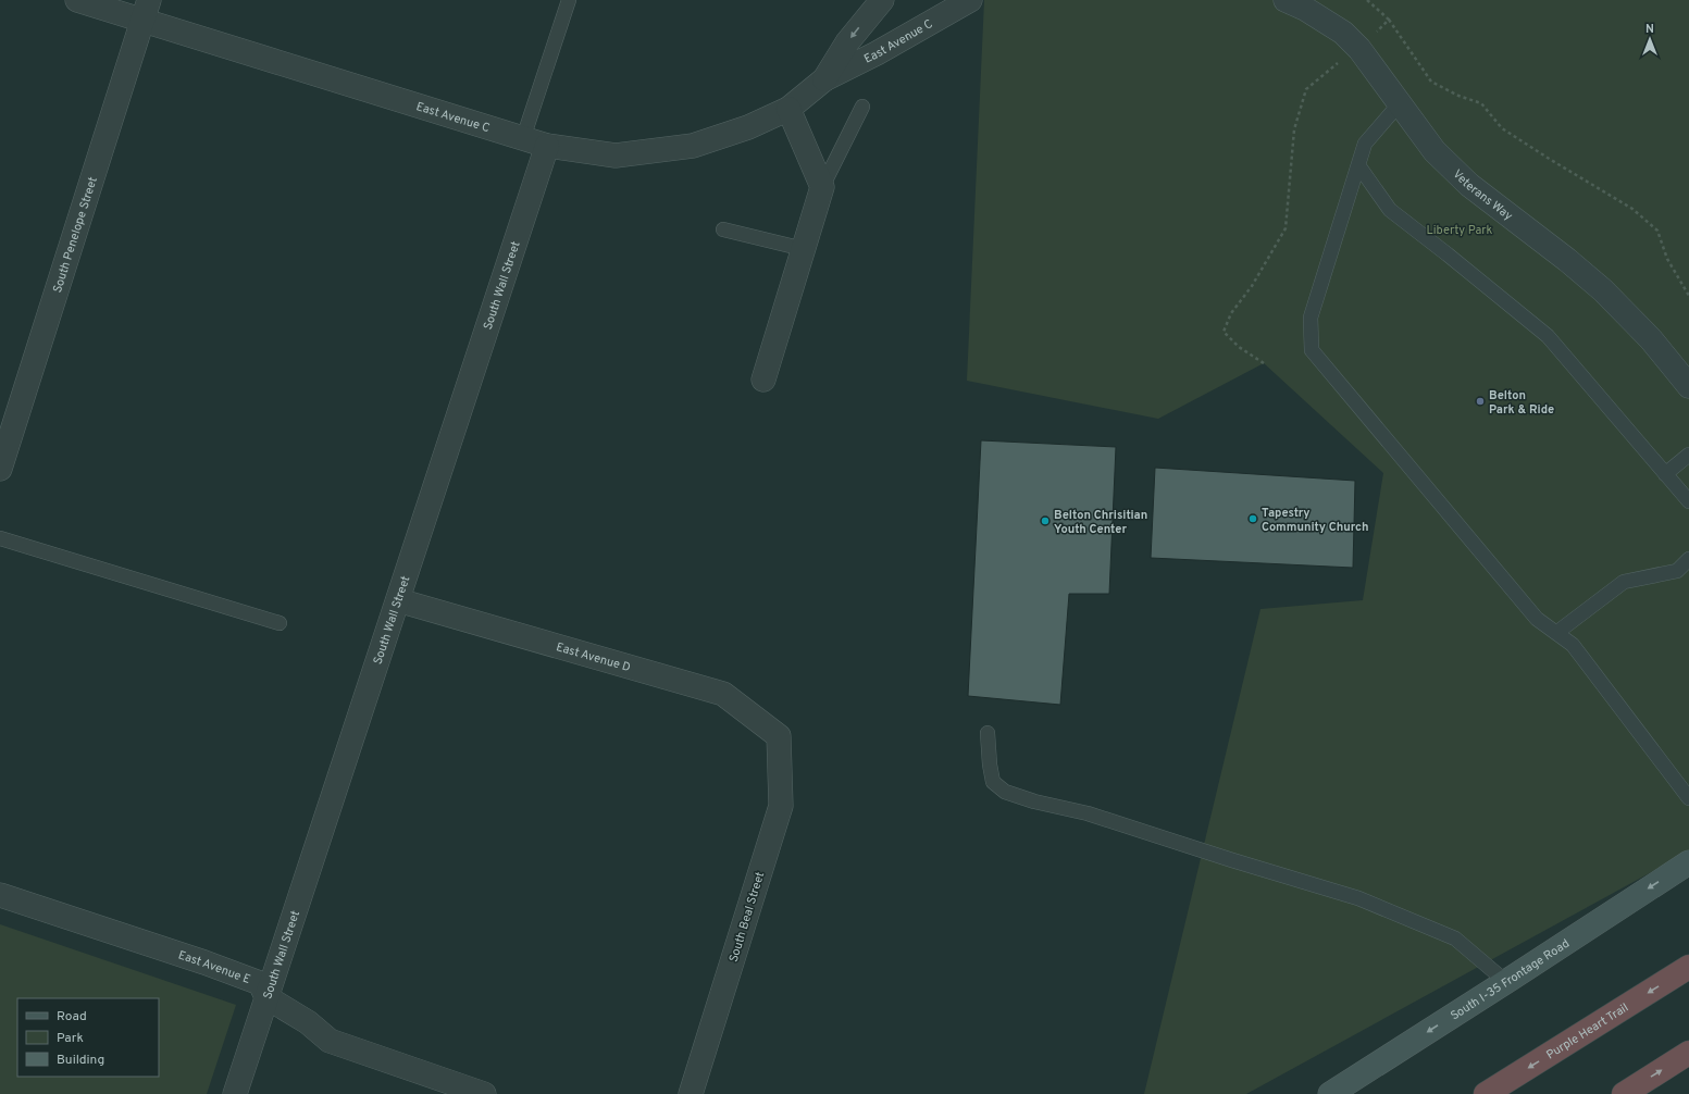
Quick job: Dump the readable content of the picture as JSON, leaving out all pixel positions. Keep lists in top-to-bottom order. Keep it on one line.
{"streets":{"highway":["Purple Heart Trail"],"main road":["South I-35 Frontage Road"],"street":["East Avenue C","Veterans Way","South Penelope Street","South Wall Street","East Avenue D","South Beal Street","East Avenue E"]},"crossings":[["East Avenue C","South Penelope Street"],["East Avenue C","South Wall Street"],["South Wall Street","East Avenue D"],["South Wall Street","East Avenue E"],["East Avenue D","South Beal Street"]],"one_way":["South I-35 Frontage Road"],"parks":["Liberty Park"],"places":["Belton Park & Ride","Tapestry Community Church","Belton Chrisitian Youth Center"],"legend":["Road","Park","Building"],"north":"top"}
